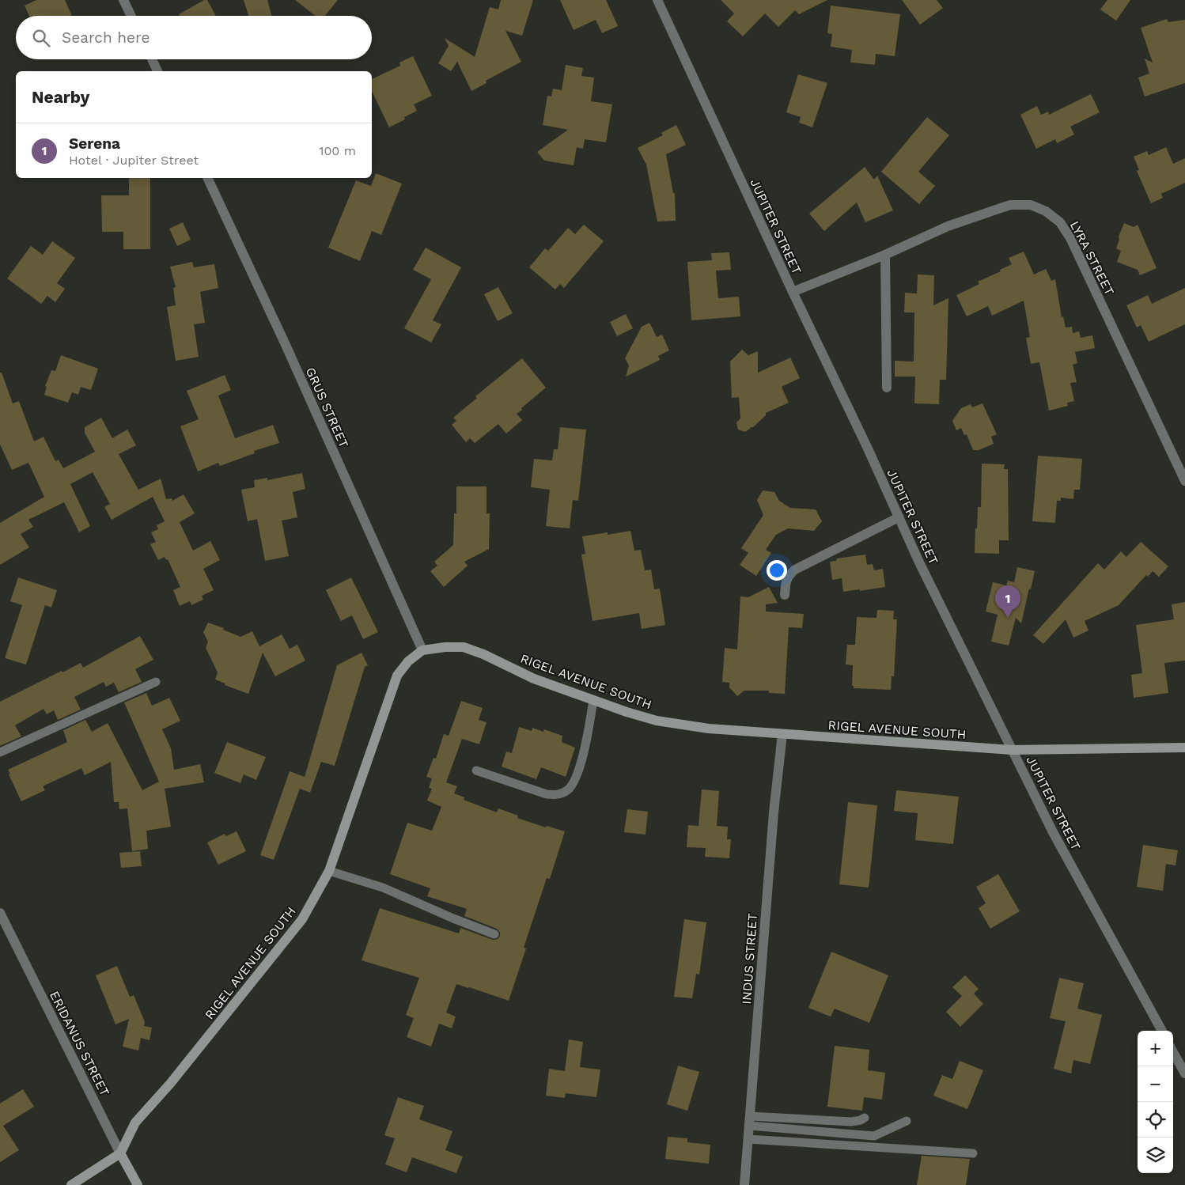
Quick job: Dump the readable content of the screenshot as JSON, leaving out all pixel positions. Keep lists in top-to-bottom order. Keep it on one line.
{"streets":{"main road":["RIGEL AVENUE SOUTH","ERIDANUS STREET"],"street":["JUPITER STREET","LYRA STREET","GRUS STREET","INDUS STREET"]},"crossings":[["JUPITER STREET","LYRA STREET"],["JUPITER STREET","RIGEL AVENUE SOUTH"],["GRUS STREET","RIGEL AVENUE SOUTH"],["RIGEL AVENUE SOUTH","INDUS STREET"],["RIGEL AVENUE SOUTH","ERIDANUS STREET"]],"page":{"search":"Search here","heading":"Nearby","list":[{"mark":"1","name":"Serena","note":"Hotel · Jupiter Street","value":"100 m"}],"pins":"1","map_buttons":["+","−"]}}
